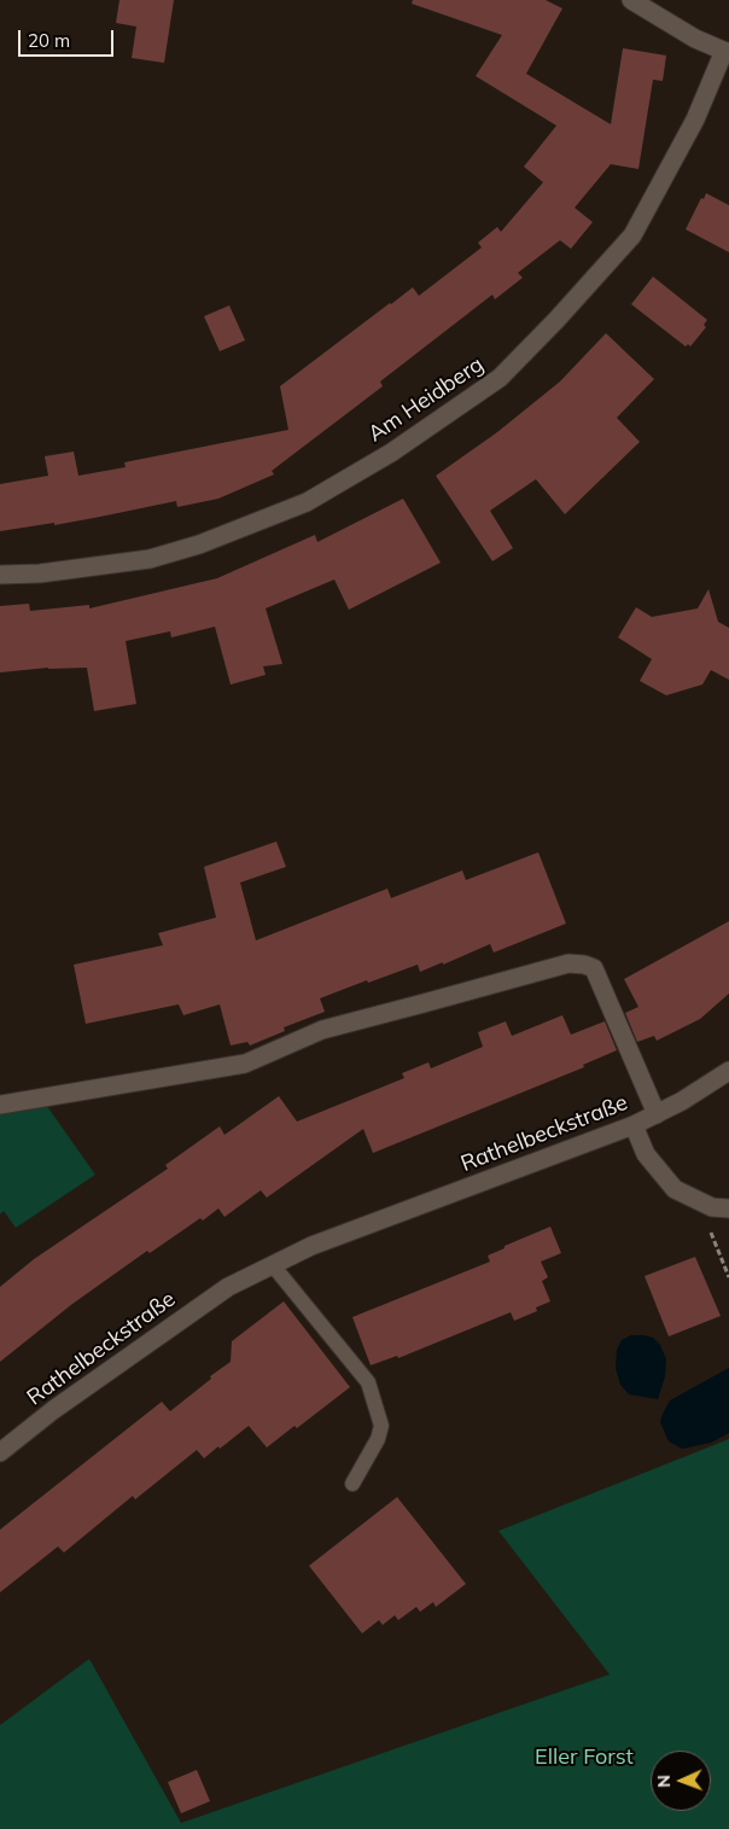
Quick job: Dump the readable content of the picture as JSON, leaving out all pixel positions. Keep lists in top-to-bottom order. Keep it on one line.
{"streets":{"street":["Am Heidberg","Rathelbeckstraße"]},"parks":["Eller Forst"],"scale_bar":"20 m","north":"left"}
